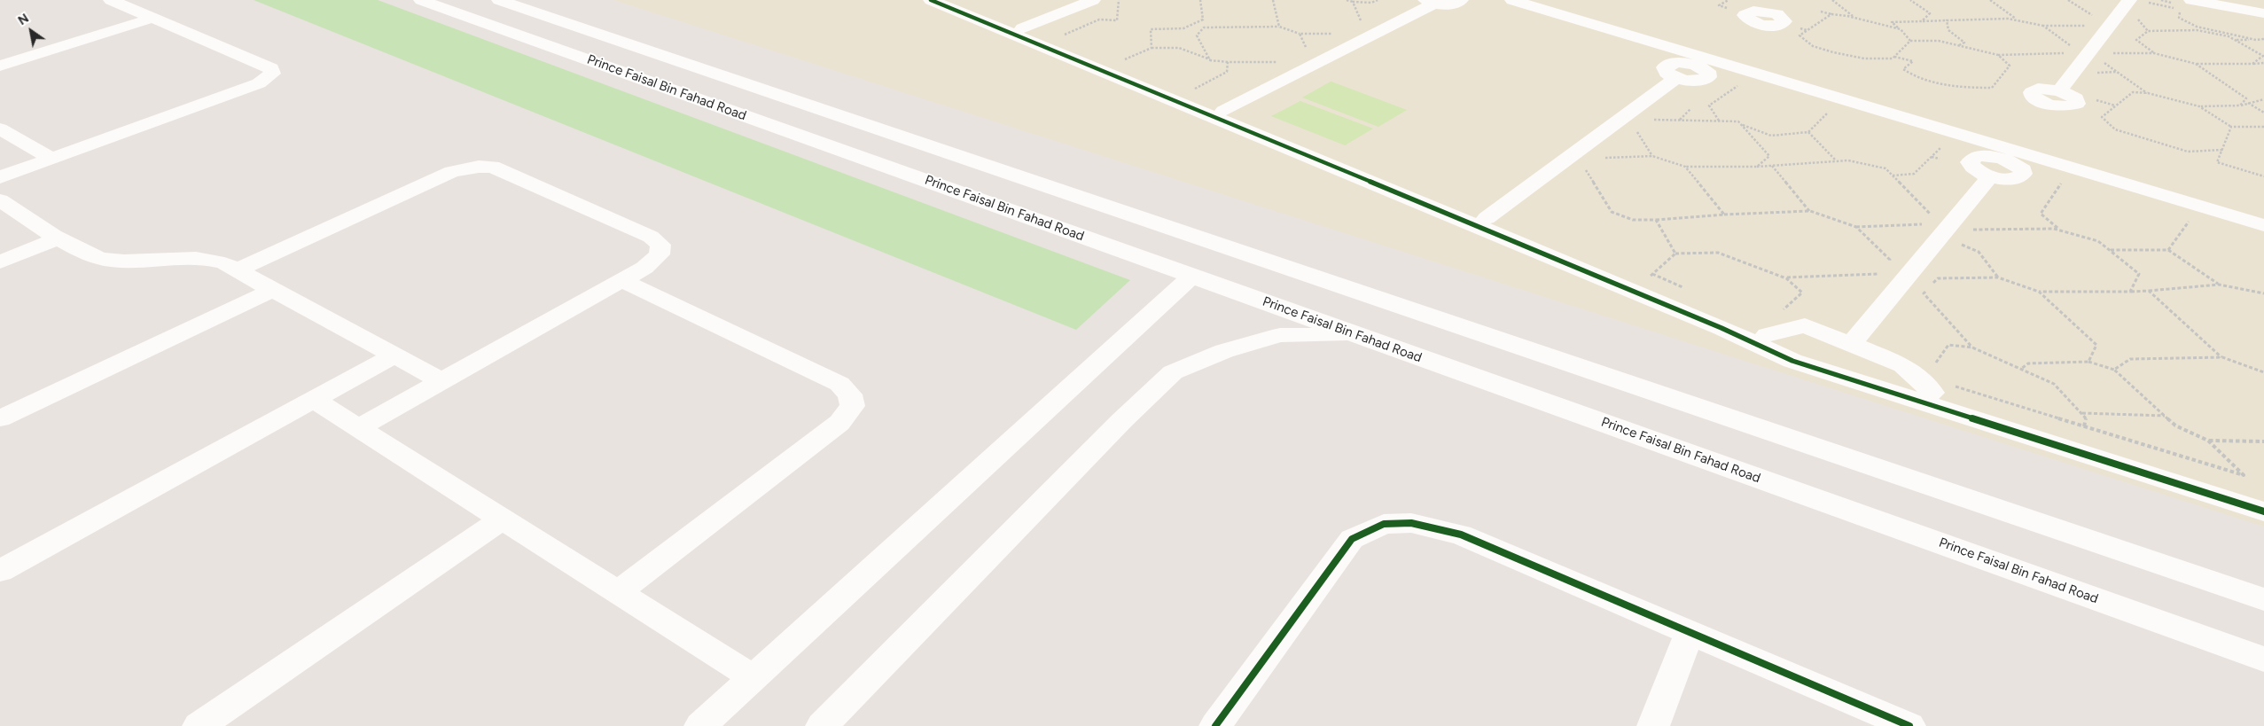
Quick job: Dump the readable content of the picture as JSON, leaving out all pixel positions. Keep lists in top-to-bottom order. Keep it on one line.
{"streets":{"street":["Prince Faisal Bin Fahad Road"]},"north":"top left"}
